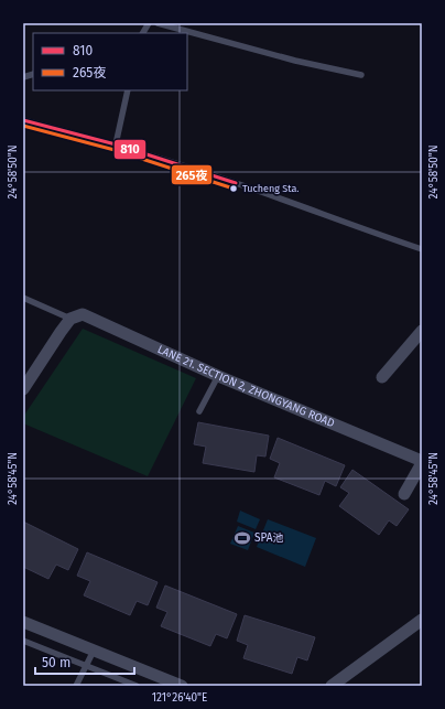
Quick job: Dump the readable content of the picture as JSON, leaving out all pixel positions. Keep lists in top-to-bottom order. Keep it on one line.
{"streets":{"street":["LANE 21. SECTION 2, ZHONGYANG ROAD"]},"places":{"other":["Tucheng Sta."],"sports":["SPA池"]},"lines":["transit line 810","transit line 265夜"],"legend":["810","265夜"],"scale_bar":"50 m","coordinates":["24°58'50\"N","24°58'45\"N","121°26'40\"E"]}
